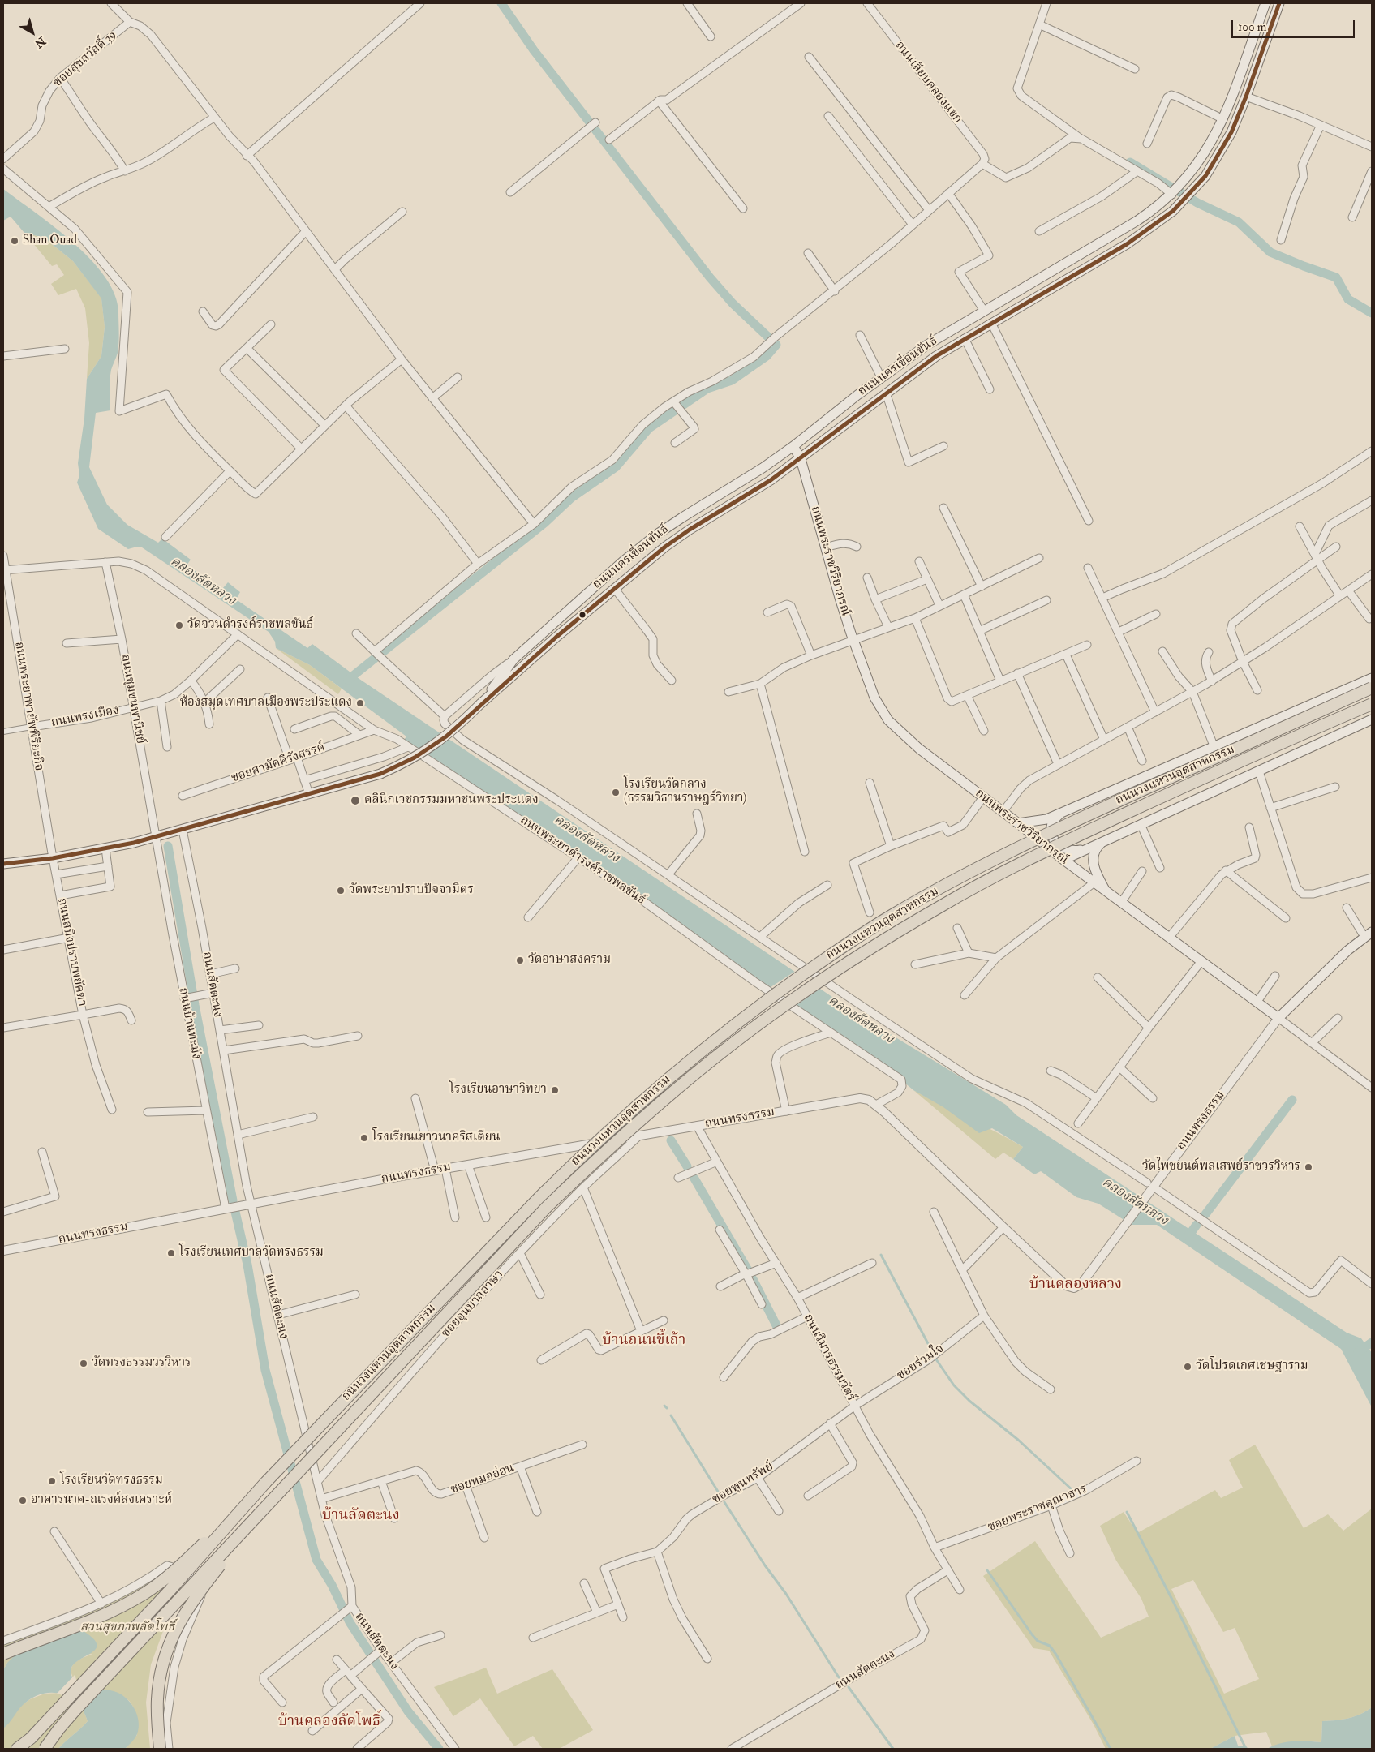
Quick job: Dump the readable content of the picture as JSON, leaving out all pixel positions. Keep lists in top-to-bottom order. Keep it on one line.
{"streets":{"main road":["ถนนนครเขื่อนขันธ์","ถนนพระราชวิริยาภรณ์","ถนนวงแหวนอุตสาหกรรม"],"street":["ซอยสุขสวัสดิ์ 39","ถนนเลียบคลองแขก","ถนนชุมชนพานิชย์","ถนนพระยาพายัพพิริยะกิจ","ถนนทรงเมือง","ซอยสามัคคีรังสรรค์","ถนนพระยาดำรงค์ราชพลขันธ์","ถนนสมิงปราบพยัคฆา","ถนนสัตตะนง","ถนนบ้านทะมัง","ถนนทรงธรรม","ซอยอุนบาลอาษา","ถนนวิมารธรรมวัตร์","ซอยร่วมใจ","ซอยหมออ่อน","ซอยพูนทรัพย์","ซอยพระราชคุณาธาร"]},"crossings":[["ถนนนครเขื่อนขันธ์","ถนนพระราชวิริยาภรณ์"],["ถนนนครเขื่อนขันธ์","ถนนชุมชนพานิชย์"],["ถนนนครเขื่อนขันธ์","ถนนพระยาพายัพพิริยะกิจ"],["ถนนนครเขื่อนขันธ์","ถนนสมิงปราบพยัคฆา"],["ถนนนครเขื่อนขันธ์","ถนนสัตตะนง"],["ถนนนครเขื่อนขันธ์","ถนนบ้านทะมัง"],["ถนนพระราชวิริยาภรณ์","ถนนวงแหวนอุตสาหกรรม"],["ถนนพระราชวิริยาภรณ์","ถนนทรงธรรม"],["ถนนชุมชนพานิชย์","ถนนทรงเมือง"],["ถนนชุมชนพานิชย์","ถนนพระยาดำรงค์ราชพลขันธ์"],["ถนนชุมชนพานิชย์","ถนนบ้านทะมัง"],["ถนนพระยาพายัพพิริยะกิจ","ถนนทรงเมือง"],["ถนนพระยาพายัพพิริยะกิจ","ถนนพระยาดำรงค์ราชพลขันธ์"],["ถนนพระยาพายัพพิริยะกิจ","ถนนสมิงปราบพยัคฆา"],["ถนนทรงเมือง","ถนนพระยาดำรงค์ราชพลขันธ์"],["ซอยสามัคคีรังสรรค์","ถนนพระยาดำรงค์ราชพลขันธ์"],["ถนนพระยาดำรงค์ราชพลขันธ์","ถนนทรงธรรม"],["ถนนสัตตะนง","ถนนทรงธรรม"],["ถนนสัตตะนง","ซอยอุนบาลอาษา"],["ถนนสัตตะนง","ถนนวิมารธรรมวัตร์"],["ถนนสัตตะนง","ซอยหมออ่อน"],["ถนนบ้านทะมัง","ถนนทรงธรรม"],["ถนนทรงธรรม","ซอยอุนบาลอาษา"],["ถนนทรงธรรม","ถนนวิมารธรรมวัตร์"],["ถนนวิมารธรรมวัตร์","ซอยร่วมใจ"],["ถนนวิมารธรรมวัตร์","ซอยพูนทรัพย์"],["ถนนวิมารธรรมวัตร์","ซอยพระราชคุณาธาร"],["ซอยร่วมใจ","ซอยพูนทรัพย์"]],"districts":["บ้านคลองหลวง","บ้านถนนขี้เถ้า","บ้านลัดตะนง","บ้านคลองลัดโพธิ์"],"water":["คลองลัดหลวง"],"parks":["สวนสุขภาพลัดโพธิ์"],"places":["Shan Ouad","วัดจวนดำรงค์ราชพลขันธ์","ห้องสมุดเทศบาลเมืองพระประแดง","โรงเรียนวัดกลาง (ธรรมวิธานราษฎร์วิทยา)","คลินิกเวชกรรมมหาชนพระประแดง","วัดพระยาปราบปัจจามิตร","วัดอาษาสงคราม","โรงเรียนอาษาวิทยา","โรงเรียนเยาวนาคริสเตียน","วัดไพชยนต์พลเสพย์ราชวรวิหาร","โรงเรียนเทศบาลวัดทรงธรรม","วัดทรงธรรมวรวิหาร","วัดโปรดเกศเชษฐาราม","โรงเรียนวัดทรงธรรม","อาคารนาค-ณรงค์สงเคราะห์"],"scale_bar":"100 m","north":"bottom right"}
